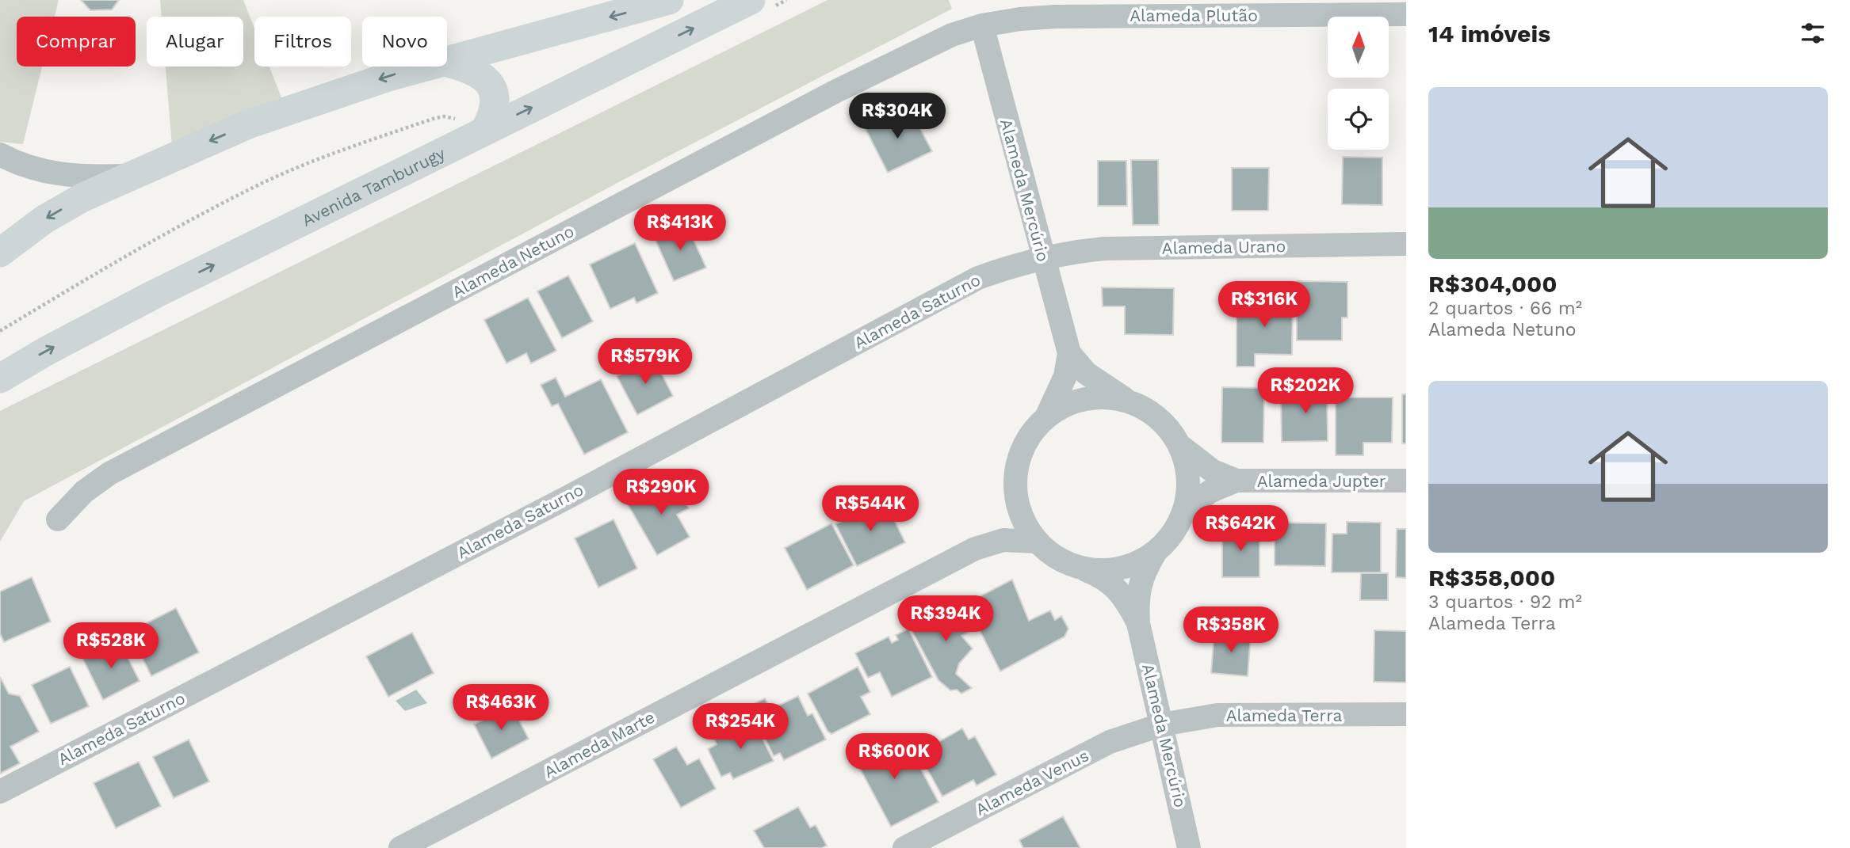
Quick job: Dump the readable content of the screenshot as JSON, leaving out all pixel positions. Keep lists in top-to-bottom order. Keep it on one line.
{"streets":{"main road":["Avenida Tamburugy"],"street":["Alameda Plutão","Alameda Mercúrio","Alameda Urano","Alameda Netuno","Alameda Saturno","Alameda Jupter","Alameda Terra","Alameda Marte","Alameda Venus"]},"crossings":[["Alameda Plutão","Alameda Mercúrio"],["Alameda Plutão","Alameda Netuno"],["Alameda Mercúrio","Alameda Urano"],["Alameda Mercúrio","Alameda Netuno"],["Alameda Mercúrio","Alameda Saturno"],["Alameda Mercúrio","Alameda Jupter"],["Alameda Mercúrio","Alameda Terra"],["Alameda Mercúrio","Alameda Marte"],["Alameda Mercúrio","Alameda Venus"],["Alameda Urano","Alameda Saturno"],["Alameda Jupter","Alameda Marte"],["Alameda Terra","Alameda Venus"]],"north":"top","page":{"heading":"14 imóveis","chip":["Comprar","Alugar","Filtros","Novo"],"list":[{"name":"R$304,000","note":"2 quartos · 66 m² · Alameda Netuno"},{"name":"R$358,000","note":"3 quartos · 92 m² · Alameda Terra"}],"price":["R$304K","R$413K","R$316K","R$579K","R$202K","R$290K","R$544K","R$642K","R$394K","R$358K","R$528K","R$463K","R$254K","R$600K"]}}
